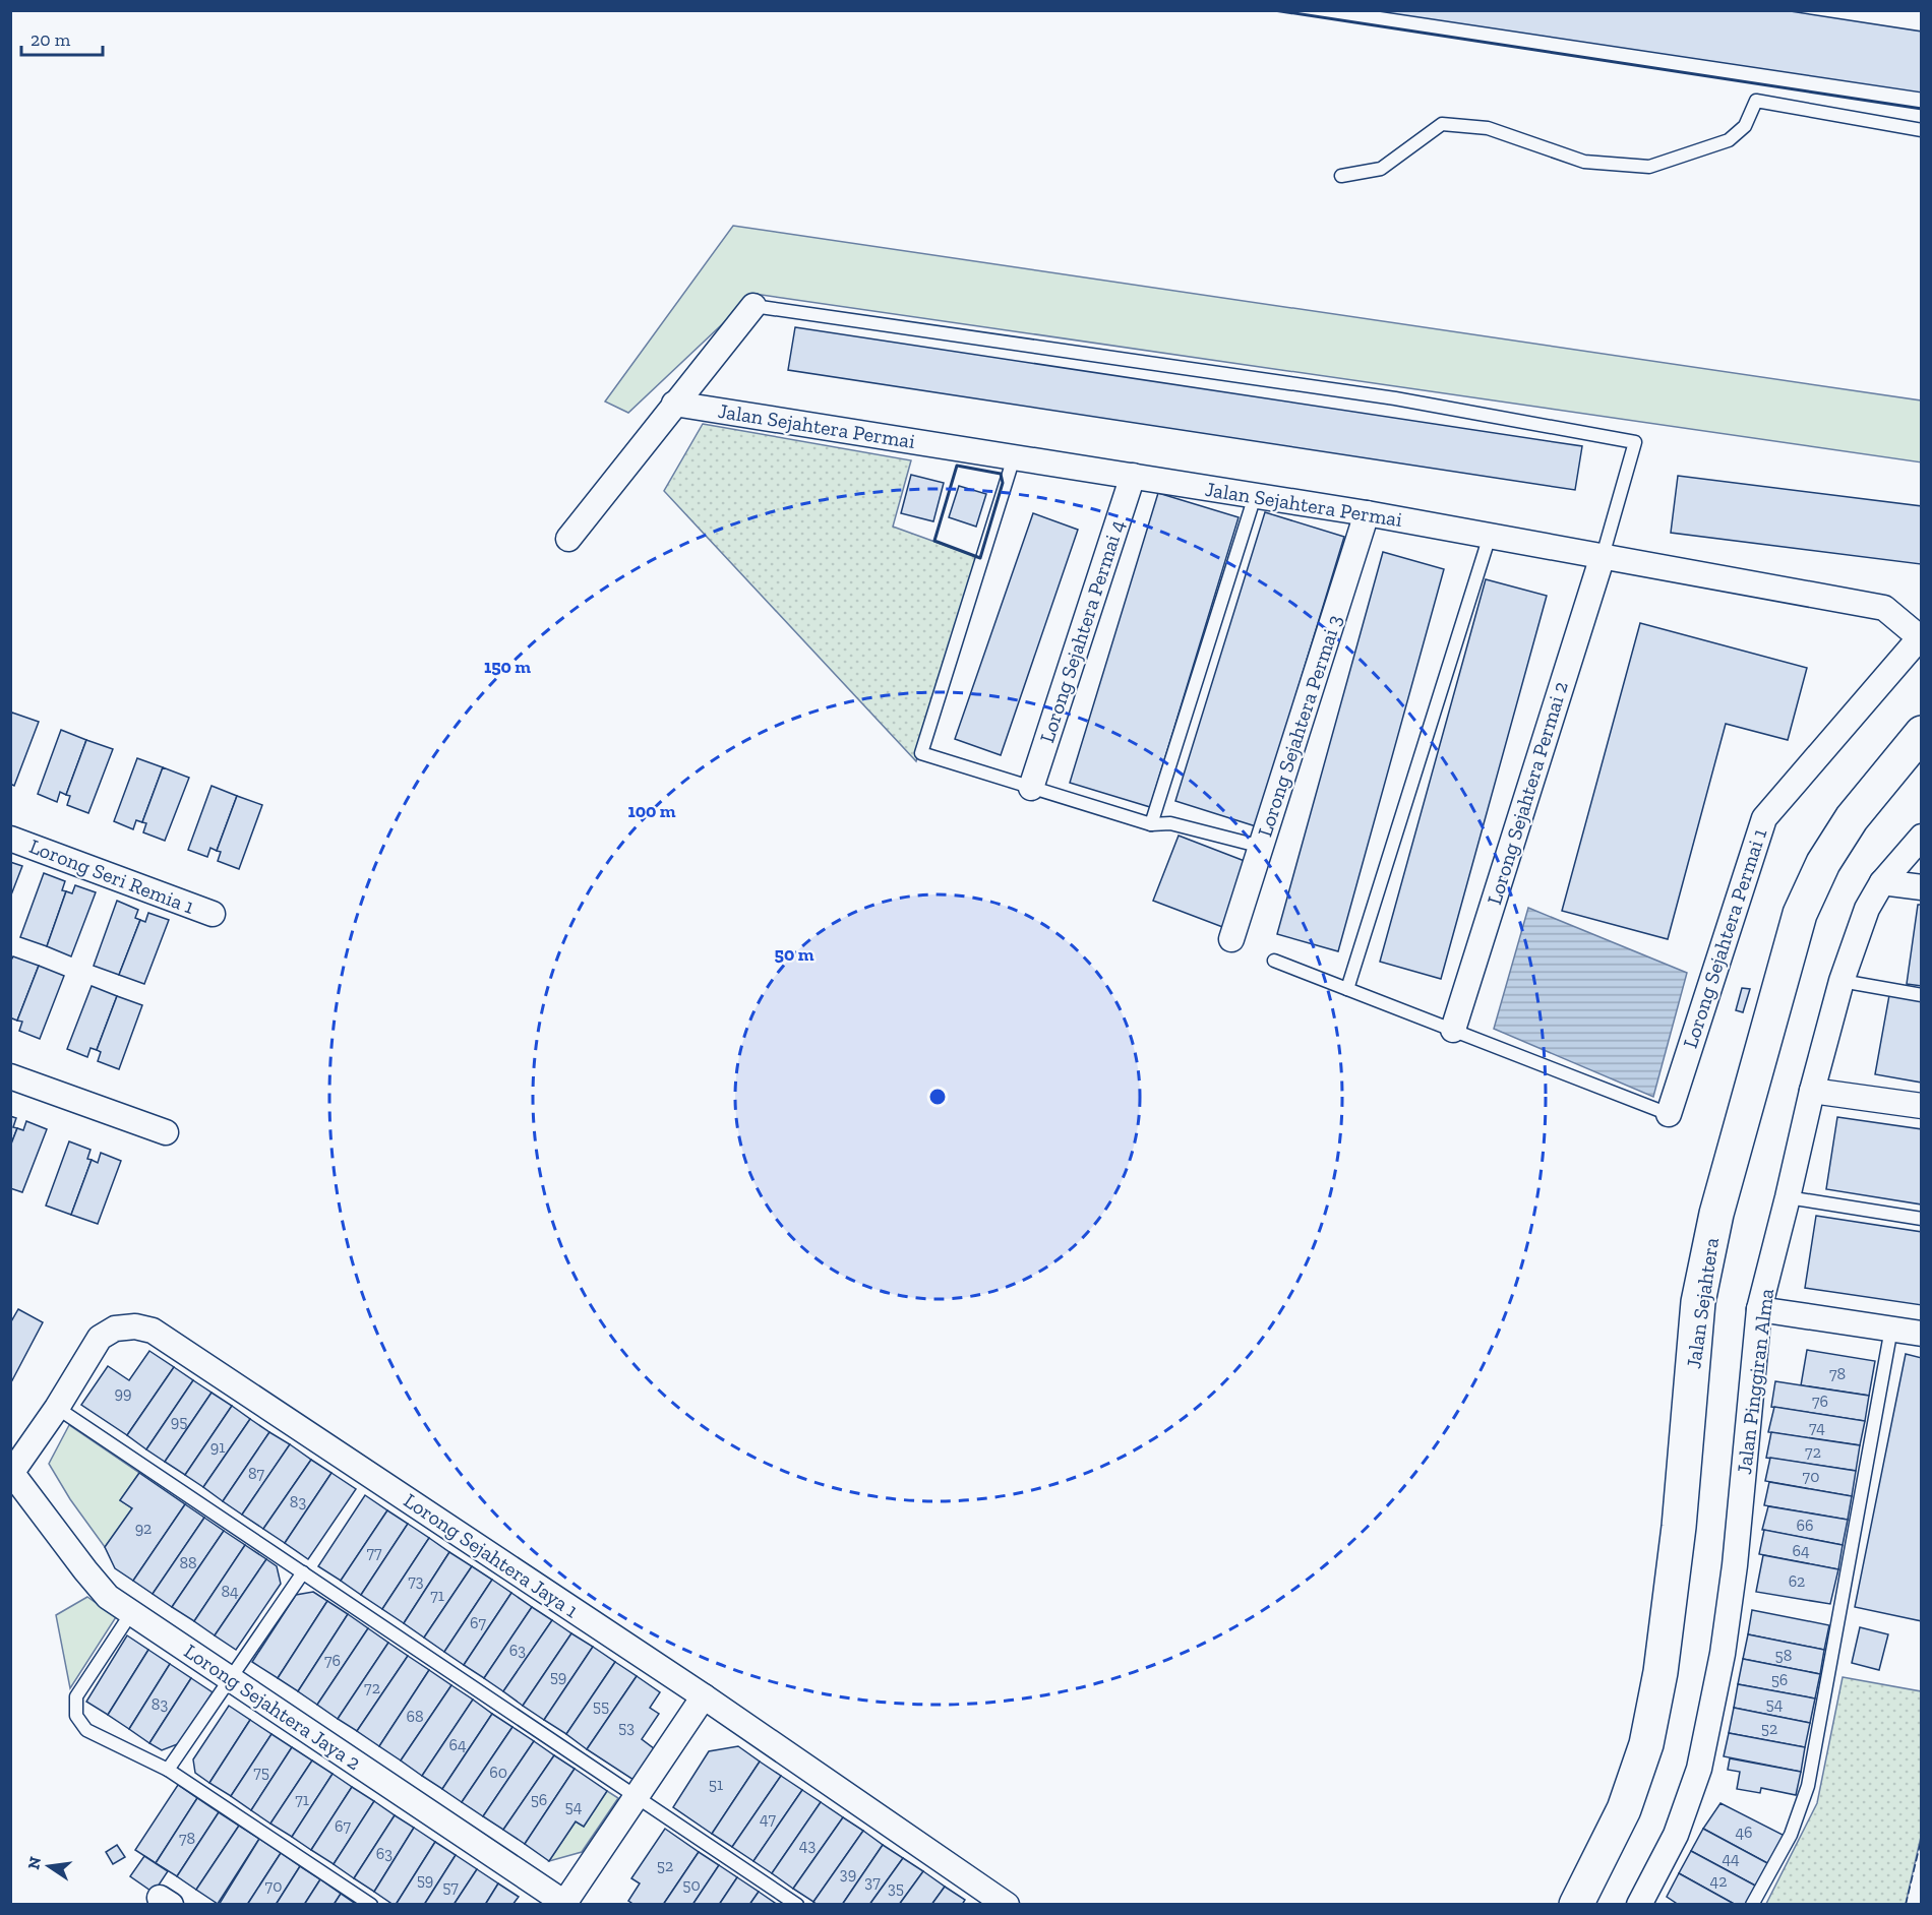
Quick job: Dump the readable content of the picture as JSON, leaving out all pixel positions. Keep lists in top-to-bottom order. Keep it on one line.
{"streets":{"main road":["Jalan Sejahtera"],"street":["Jalan Sejahtera Permai","Lorong Sejahtera Permai 4","Lorong Sejahtera Permai 3","Lorong Sejahtera Permai 2","Lorong Seri Remia 1","Lorong Sejahtera Permai 1","Jalan Pinggiran Alma","Lorong Sejahtera Jaya 1","Lorong Sejahtera Jaya 2"]},"crossings":[["Jalan Sejahtera Permai","Lorong Sejahtera Permai 4"],["Jalan Sejahtera Permai","Lorong Sejahtera Permai 3"],["Jalan Sejahtera Permai","Lorong Sejahtera Permai 2"],["Jalan Sejahtera Permai","Lorong Sejahtera Permai 1"],["Lorong Sejahtera Jaya 1","Lorong Sejahtera Jaya 2"]],"house_numbers":["78","99","76","95","74","91","72","87","70","83","66","92","64","77","88","73","62","84","71","67","63","58","76","59","56","72","83","54","55","68","53","52","64","75","60","51","71","56","54","47","67","46","78","43","63","44","52","39","59","42","37","50","70","57","35"],"scale_bar":"20 m","north":"left","rings":["150 m","100 m","50 m"]}
